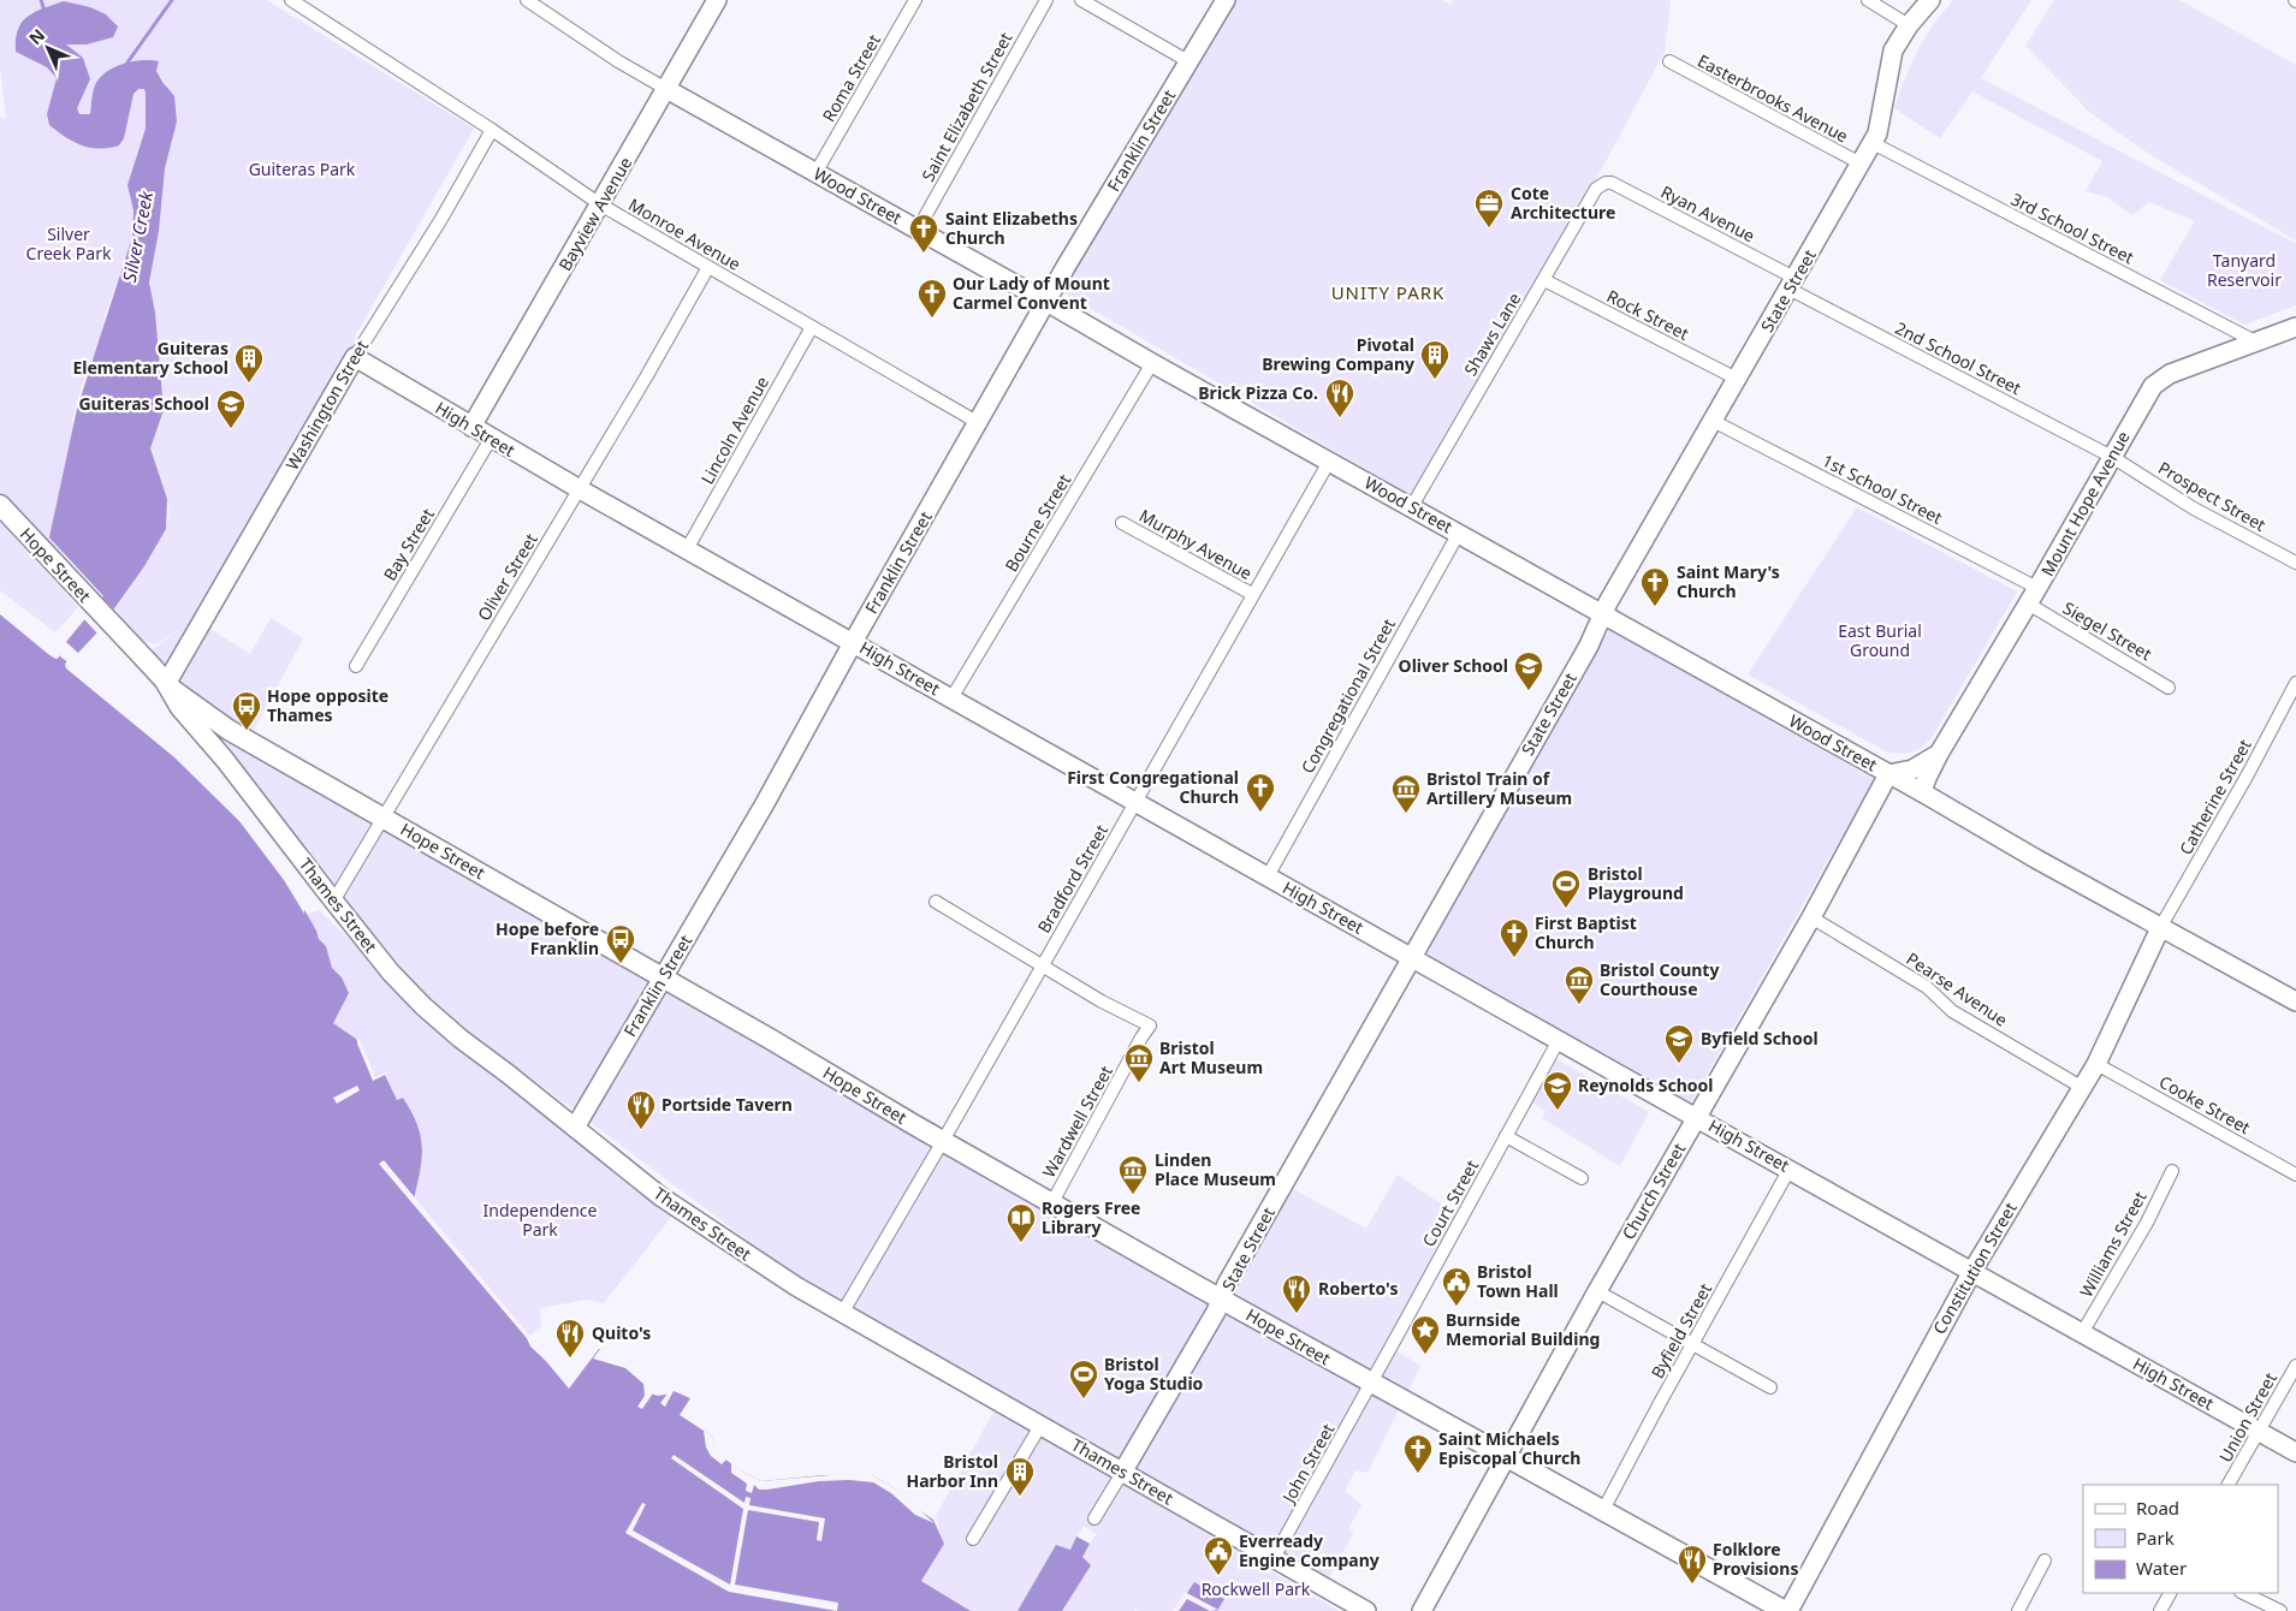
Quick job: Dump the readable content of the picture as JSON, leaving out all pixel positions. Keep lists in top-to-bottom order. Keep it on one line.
{"streets":{"main road":["Hope Street"],"street":["Roma Street","Easterbrooks Avenue","Saint Elizabeth Street","Franklin Street","Wood Street","Bayview Avenue","Ryan Avenue","3rd School Street","Monroe Avenue","State Street","Rock Street","Shaws Lane","2nd School Street","Washington Street","High Street","Lincoln Avenue","1st School Street","Prospect Street","Mount Hope Avenue","Bourne Street","Bay Street","Murphy Avenue","Oliver Street","Siegel Street","Congregational Street","Catherine Street","Bradford Street","Thames Street","Pearse Avenue","Cooke Street","Wardwell Street","Church Street","Court Street","Williams Street","Constitution Street","Byfield Street","Union Street","John Street"]},"crossings":[["Roma Street","Wood Street"],["Easterbrooks Avenue","State Street"],["Saint Elizabeth Street","Wood Street"],["Franklin Street","Wood Street"],["Franklin Street","Monroe Avenue"],["Franklin Street","High Street"],["Franklin Street","Hope Street"],["Franklin Street","Thames Street"],["Wood Street","Bayview Avenue"],["Wood Street","State Street"],["Wood Street","Shaws Lane"],["Wood Street","Mount Hope Avenue"],["Wood Street","Bourne Street"],["Wood Street","Congregational Street"],["Wood Street","Catherine Street"],["Wood Street","Bradford Street"],["Wood Street","Church Street"],["Wood Street","Constitution Street"],["Bayview Avenue","Monroe Avenue"],["Bayview Avenue","High Street"],["Ryan Avenue","State Street"],["Ryan Avenue","Shaws Lane"],["Ryan Avenue","2nd School Street"],["3rd School Street","State Street"],["3rd School Street","Mount Hope Avenue"],["Monroe Avenue","Washington Street"],["Monroe Avenue","Lincoln Avenue"],["Monroe Avenue","Oliver Street"],["State Street","Rock Street"],["State Street","2nd School Street"],["State Street","High Street"],["State Street","1st School Street"],["State Street","Hope Street"],["State Street","Thames Street"],["Rock Street","Shaws Lane"],["2nd School Street","Prospect Street"],["2nd School Street","Mount Hope Avenue"],["Washington Street","High Street"],["Washington Street","Hope Street"],["Washington Street","Thames Street"],["High Street","Lincoln Avenue"],["High Street","Bourne Street"],["High Street","Bay Street"],["High Street","Oliver Street"],["High Street","Congregational Street"],["High Street","Bradford Street"],["High Street","Church Street"],["High Street","Court Street"],["High Street","Williams Street"],["High Street","Constitution Street"],["High Street","Byfield Street"],["High Street","Union Street"],["1st School Street","Mount Hope Avenue"],["Prospect Street","Mount Hope Avenue"],["Mount Hope Avenue","Siegel Street"],["Mount Hope Avenue","Church Street"],["Murphy Avenue","Bradford Street"],["Hope Street","Oliver Street"],["Hope Street","Bradford Street"],["Hope Street","Thames Street"],["Hope Street","Wardwell Street"],["Hope Street","Church Street"],["Hope Street","Court Street"],["Hope Street","Constitution Street"],["Hope Street","Byfield Street"],["Hope Street","John Street"],["Oliver Street","Thames Street"],["Catherine Street","Constitution Street"],["Bradford Street","Thames Street"],["Bradford Street","Wardwell Street"],["Thames Street","John Street"],["Pearse Avenue","Church Street"],["Pearse Avenue","Constitution Street"],["Cooke Street","Constitution Street"],["Court Street","John Street"]],"districts":["UNITY PARK"],"water":["Silver Creek"],"parks":["Guiteras Park","Silver Creek Park","Tanyard Reservoir","East Burial Ground","Independence Park","Rockwell Park"],"places":{"office":["Cote Architecture"],"church":["Saint Elizabeths Church","Our Lady of Mount Carmel Convent","Saint Mary's Church","First Congregational Church","First Baptist Church","Saint Michaels Episcopal Church"],"building":["Pivotal Brewing Company","Guiteras Elementary School","Bristol Harbor Inn"],"restaurant":["Brick Pizza Co.","Portside Tavern","Roberto's","Quito's","Folklore Provisions"],"school or university":["Guiteras School","Oliver School","Byfield School","Reynolds School"],"bus stop":["Hope opposite Thames","Hope before Franklin"],"museum":["Bristol Train of Artillery Museum","Bristol County Courthouse","Bristol Art Museum","Linden Place Museum"],"sports":["Bristol Playground","Bristol Yoga Studio"],"library":["Rogers Free Library"],"public building":["Bristol Town Hall","Everready Engine Company"],"place":["Burnside Memorial Building"]},"legend":["Road","Park","Water"],"north":"top left"}
